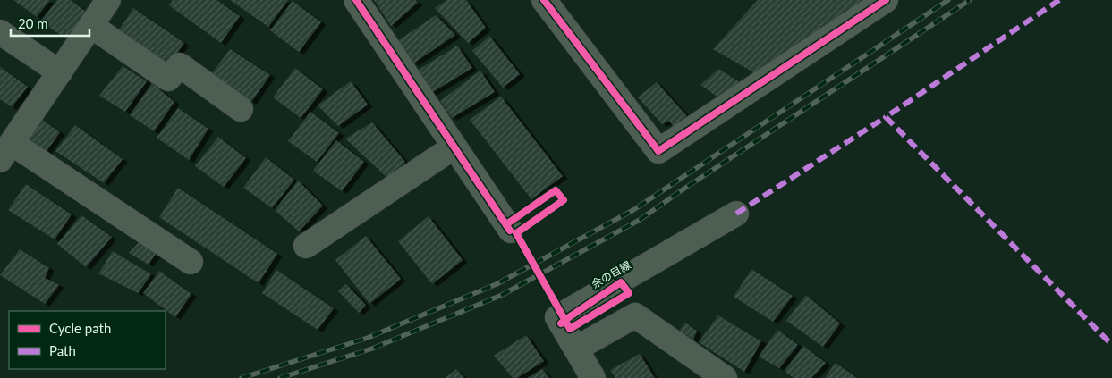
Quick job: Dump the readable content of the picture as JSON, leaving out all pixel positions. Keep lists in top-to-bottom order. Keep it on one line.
{"streets":{"street":["余の目線"]},"legend":["Cycle path","Path"],"scale_bar":"20 m"}
